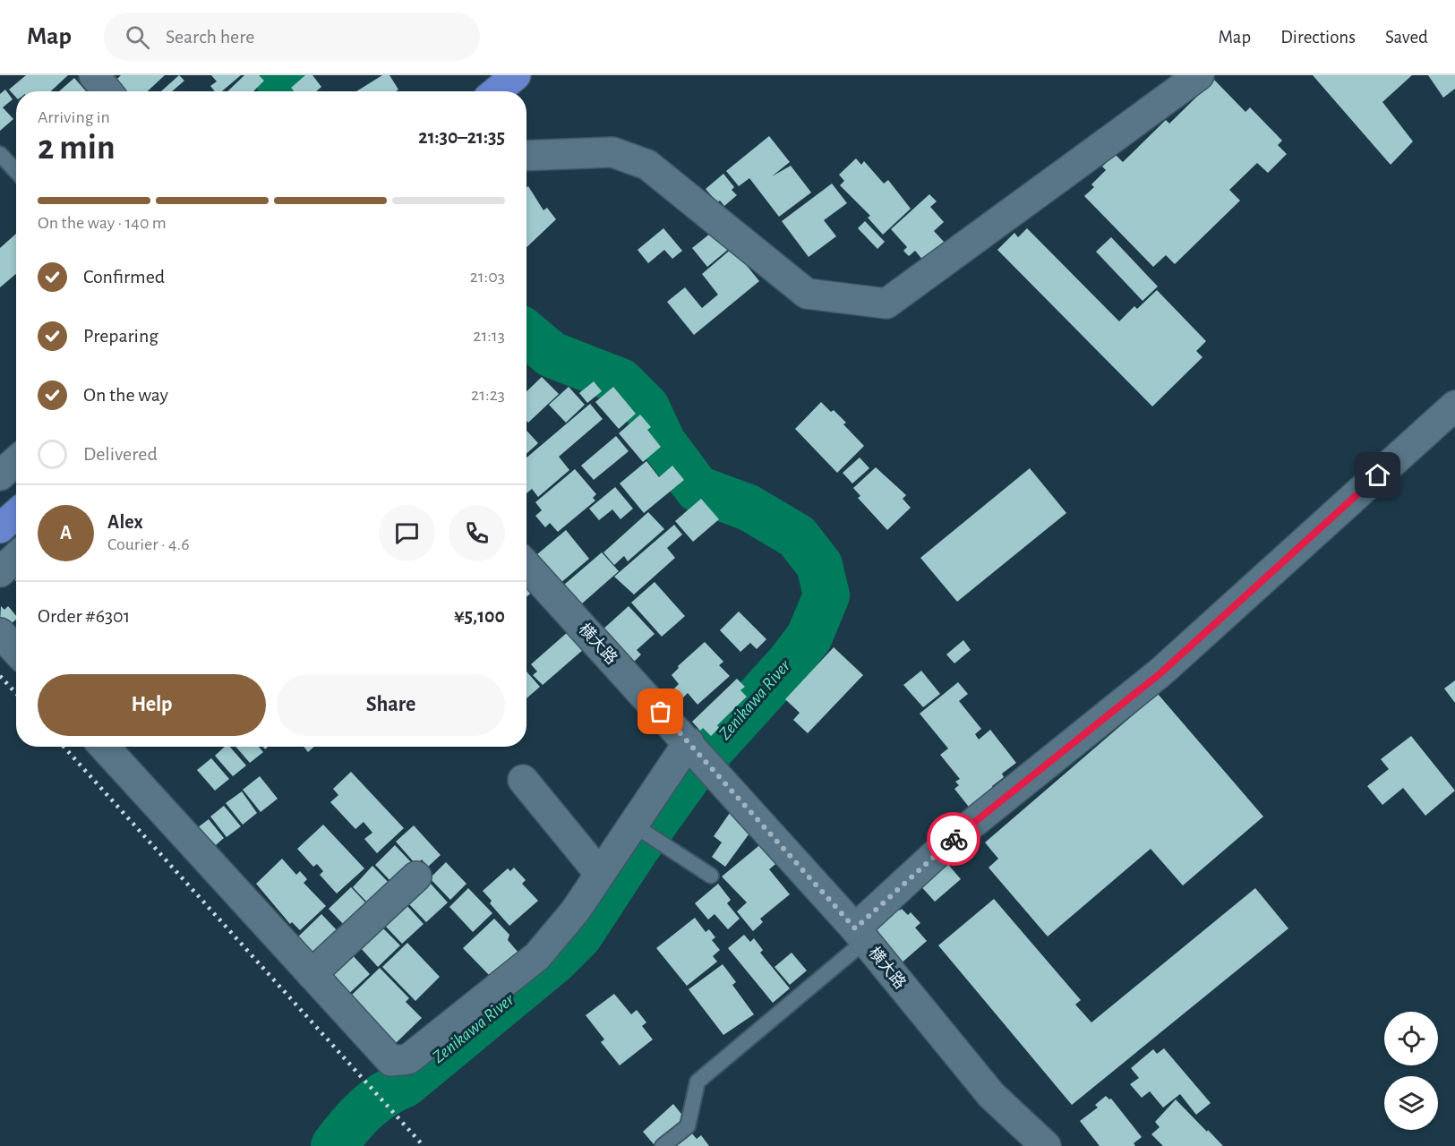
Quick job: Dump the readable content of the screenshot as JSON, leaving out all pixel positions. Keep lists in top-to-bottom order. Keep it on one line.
{"streets":{"street":["横大路"]},"water":["Zenikawa River"],"page":{"header":"Map","search":"Search here","nav":["Map","Directions","Saved"],"heading":["2 min","Arriving in","21:30–21:35"],"panel":["Alex","Courier · 4.6","Order #6301","¥5,100"],"bar":"On the way · 140 m","list":[["Confirmed","21:03"],["Preparing","21:13"],["On the way","21:23"],"Delivered"],"round":"A","buttons":["Help","Share"]}}
